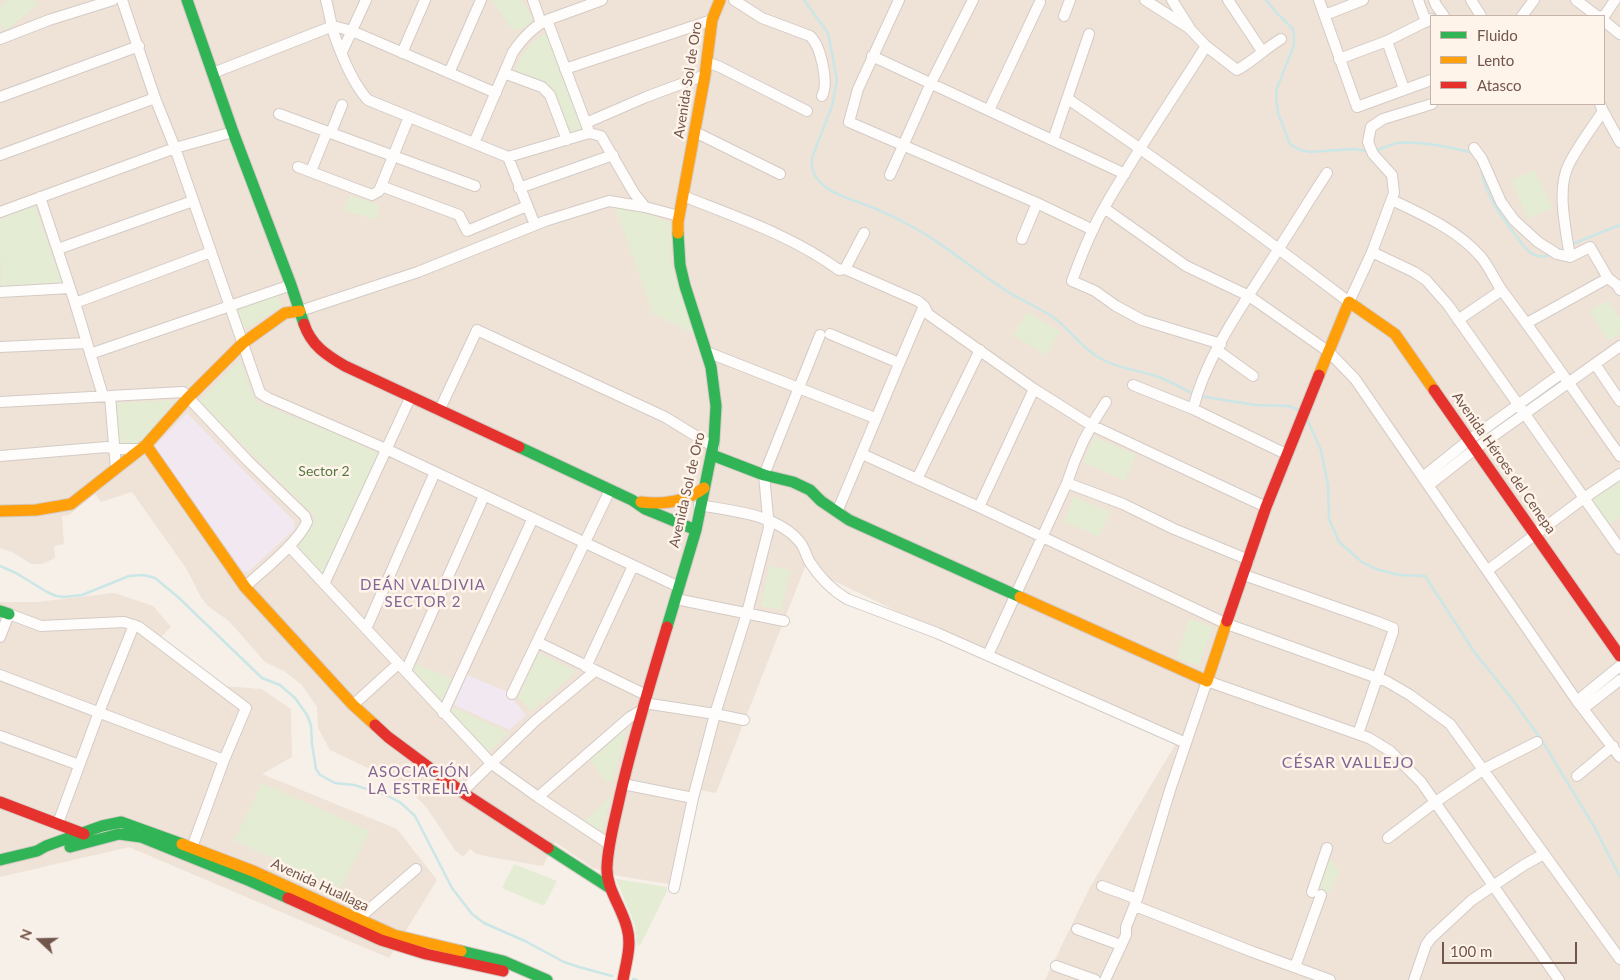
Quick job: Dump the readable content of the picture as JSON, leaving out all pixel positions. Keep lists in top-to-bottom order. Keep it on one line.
{"streets":{"street":["Avenida Sol de Oro","Avenida Héroes del Cenepa","Avenida Huallaga"]},"districts":["DEÁN VALDIVIA SECTOR 2","CÉSAR VALLEJO","ASOCIACIÓN LA ESTRELLA"],"parks":["Sector 2"],"legend":["Fluido","Lento","Atasco"],"scale_bar":"100 m","north":"left"}
